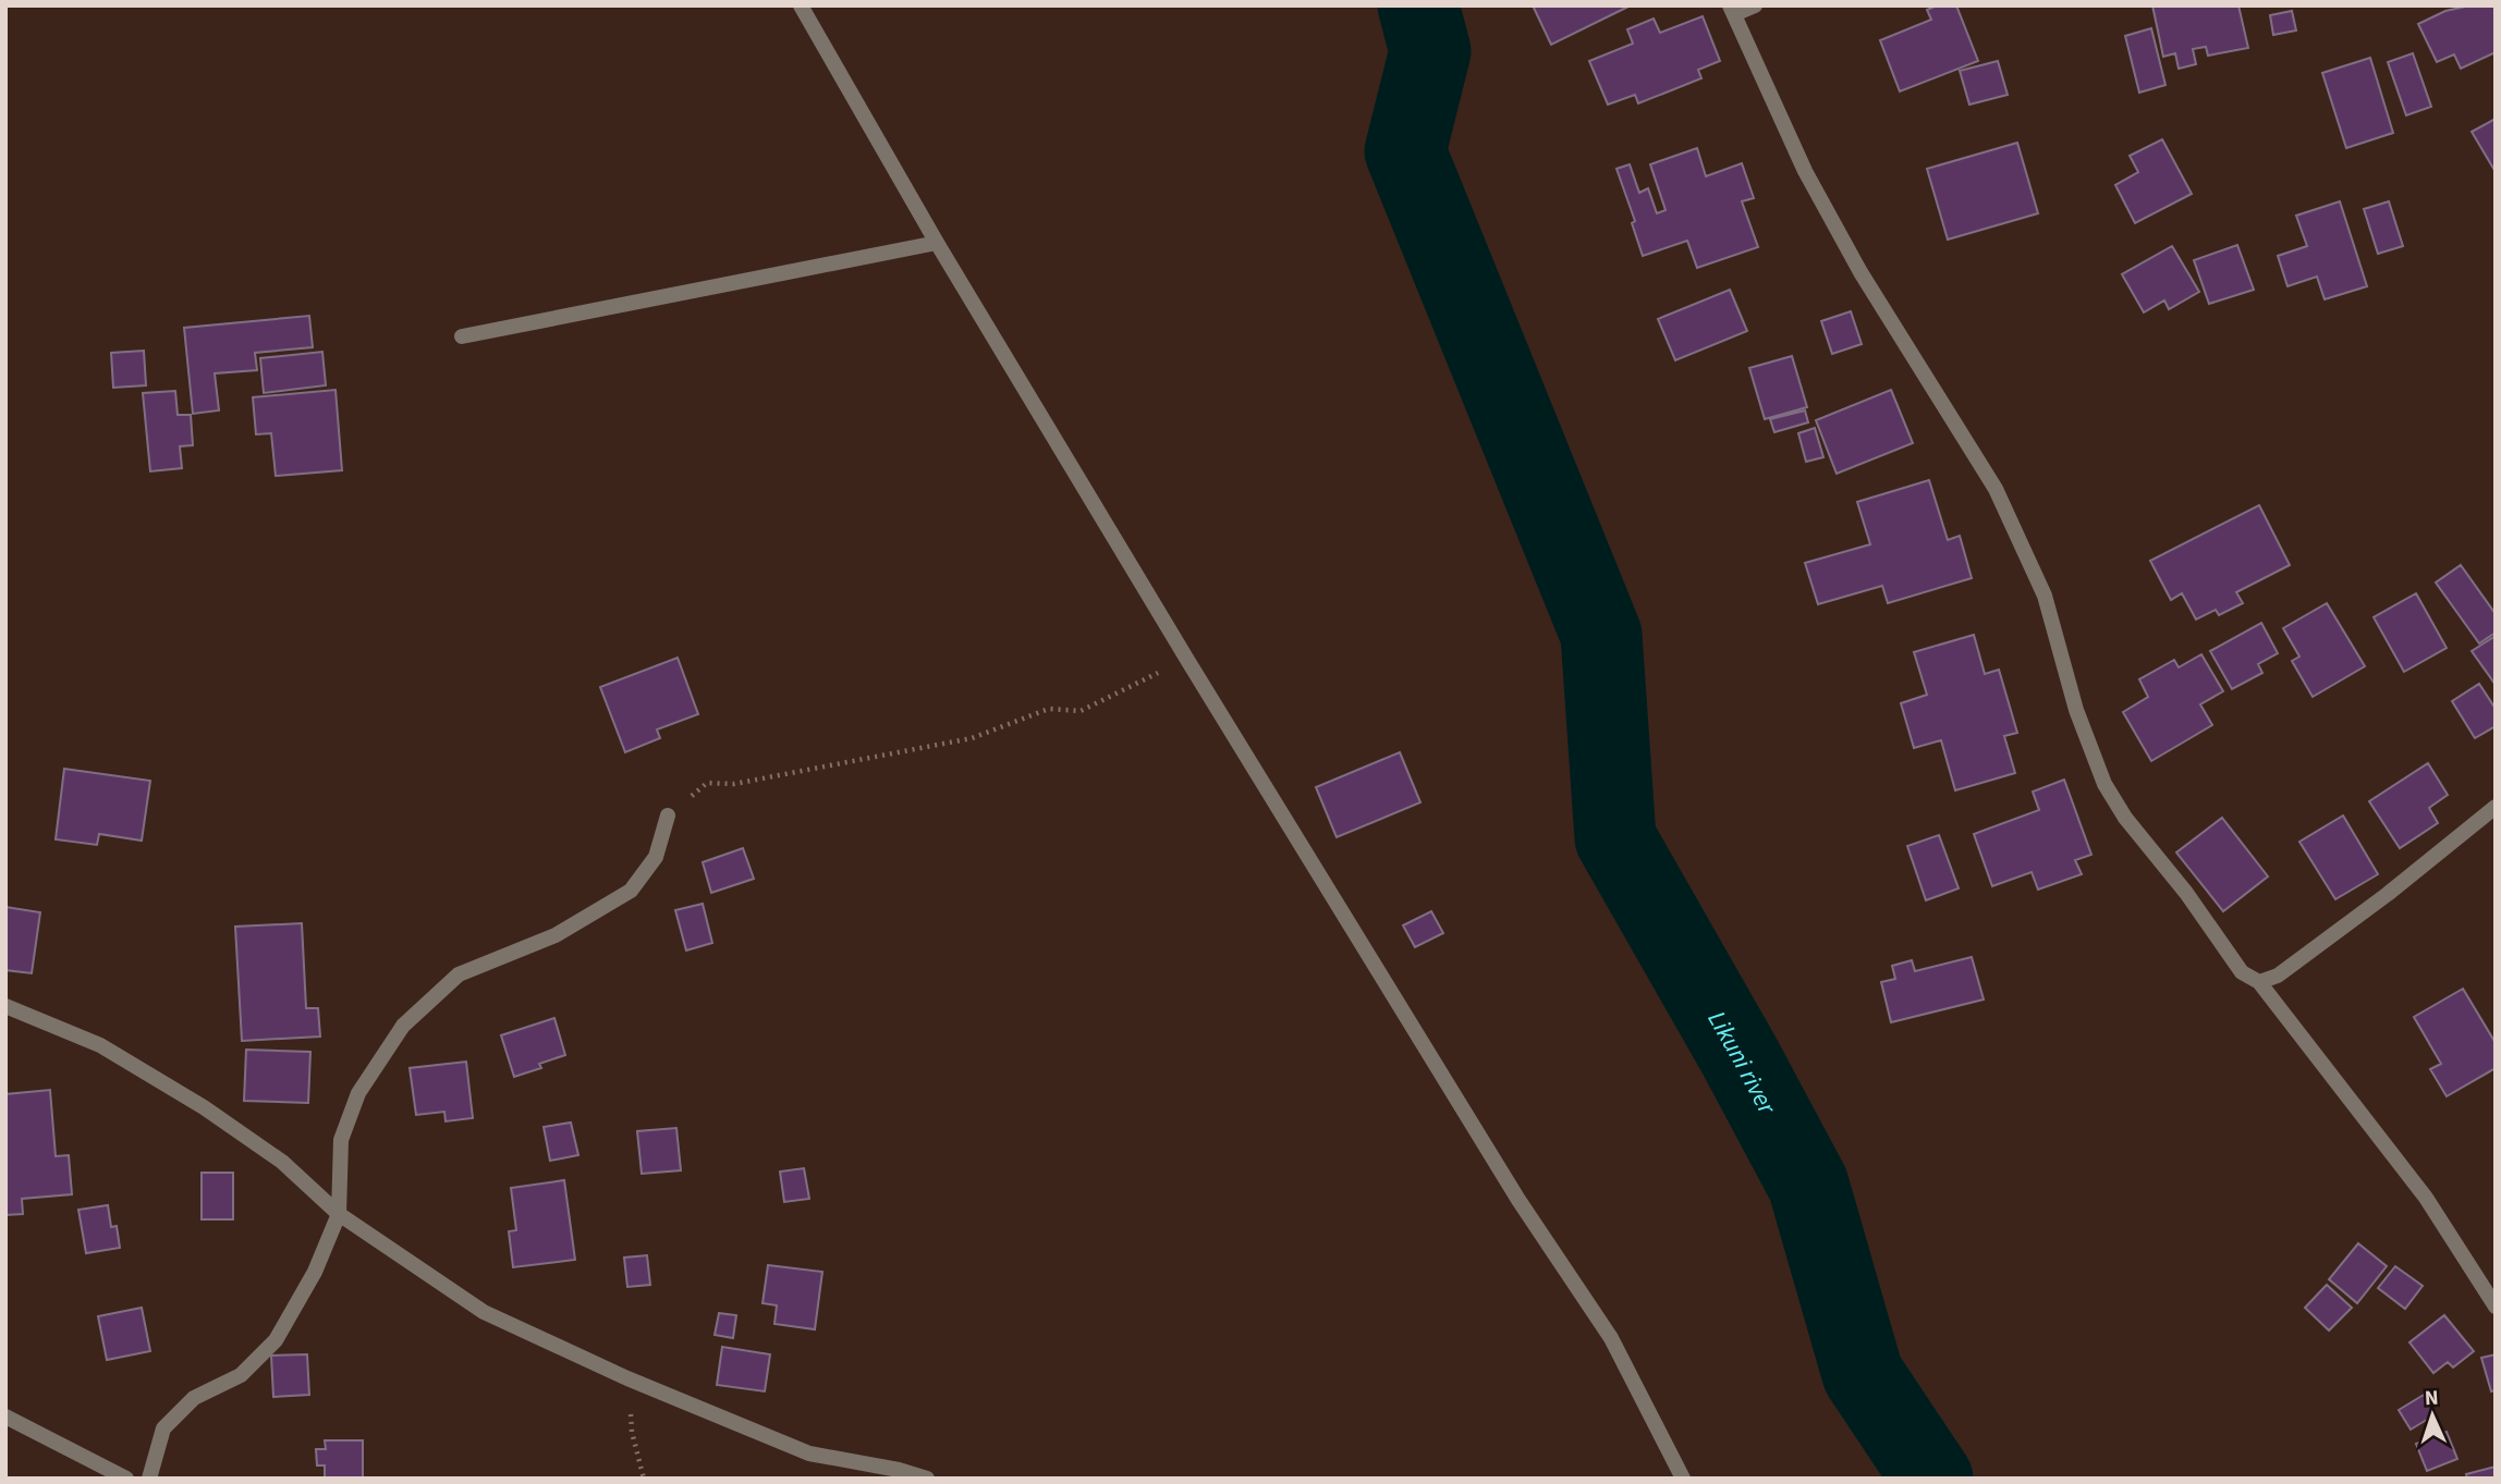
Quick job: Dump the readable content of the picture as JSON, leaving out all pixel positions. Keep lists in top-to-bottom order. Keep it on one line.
{"water":["Likuni river"],"north":"top"}
